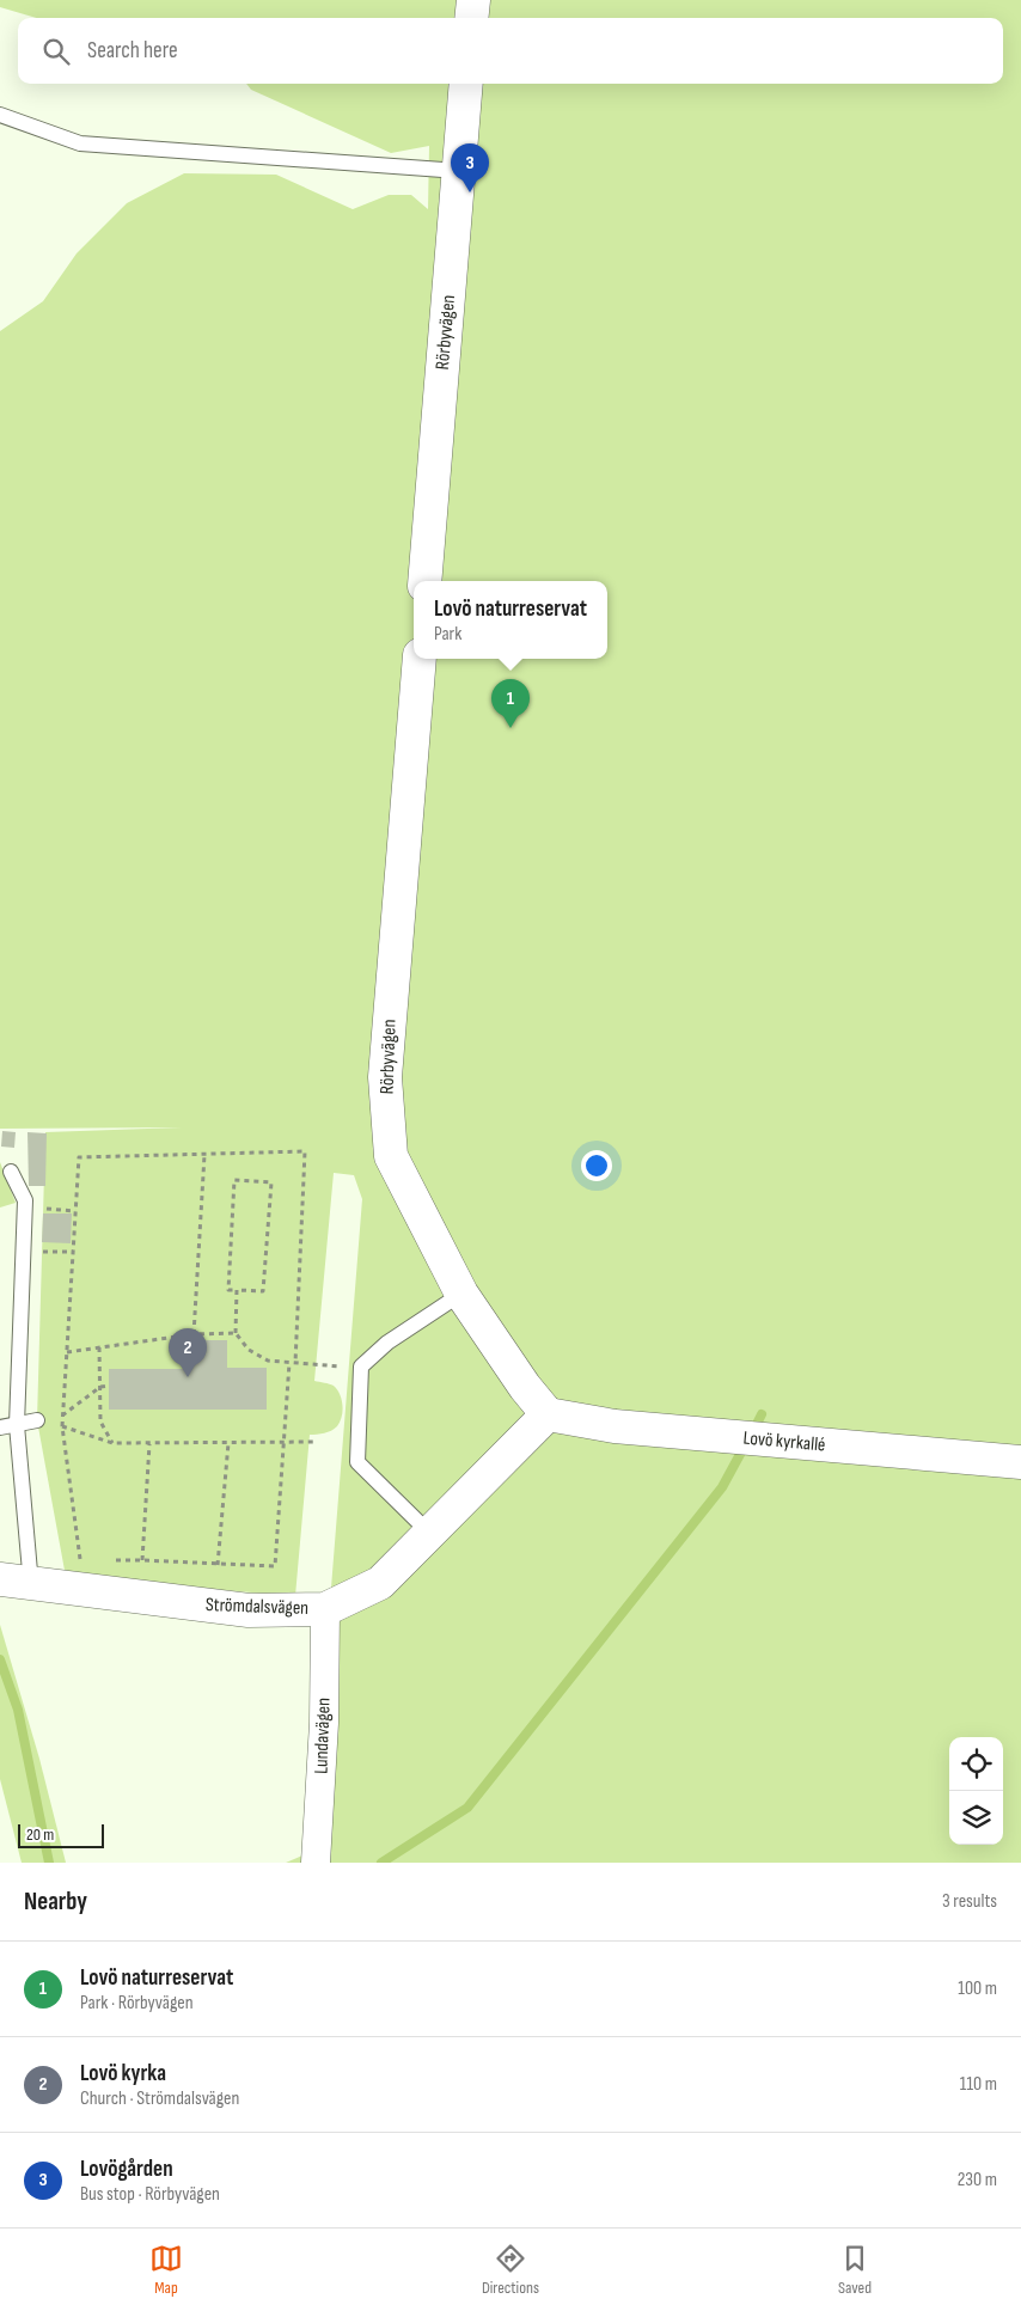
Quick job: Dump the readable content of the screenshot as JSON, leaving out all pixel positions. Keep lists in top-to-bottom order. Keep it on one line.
{"streets":{"street":["Rörbyvägen","Lovö kyrkallé","Strömdalsvägen","Lundavägen"]},"crossings":[["Rörbyvägen","Lovö kyrkallé"],["Rörbyvägen","Strömdalsvägen"],["Lovö kyrkallé","Strömdalsvägen"],["Strömdalsvägen","Lundavägen"]],"scale_bar":"20 m","page":{"search":"Search here","pins":["3","1","2"],"popup":["Lovö naturreservat","Park"],"scale":"20 m","heading":["Nearby","3 results"],"list":[{"mark":"1","name":"Lovö naturreservat","note":"Park · Rörbyvägen","value":"100 m"},{"mark":"2","name":"Lovö kyrka","note":"Church · Strömdalsvägen","value":"110 m"},{"mark":"3","name":"Lovögården","note":"Bus stop · Rörbyvägen","value":"230 m"}],"nav":["Map","Directions","Saved"]}}
